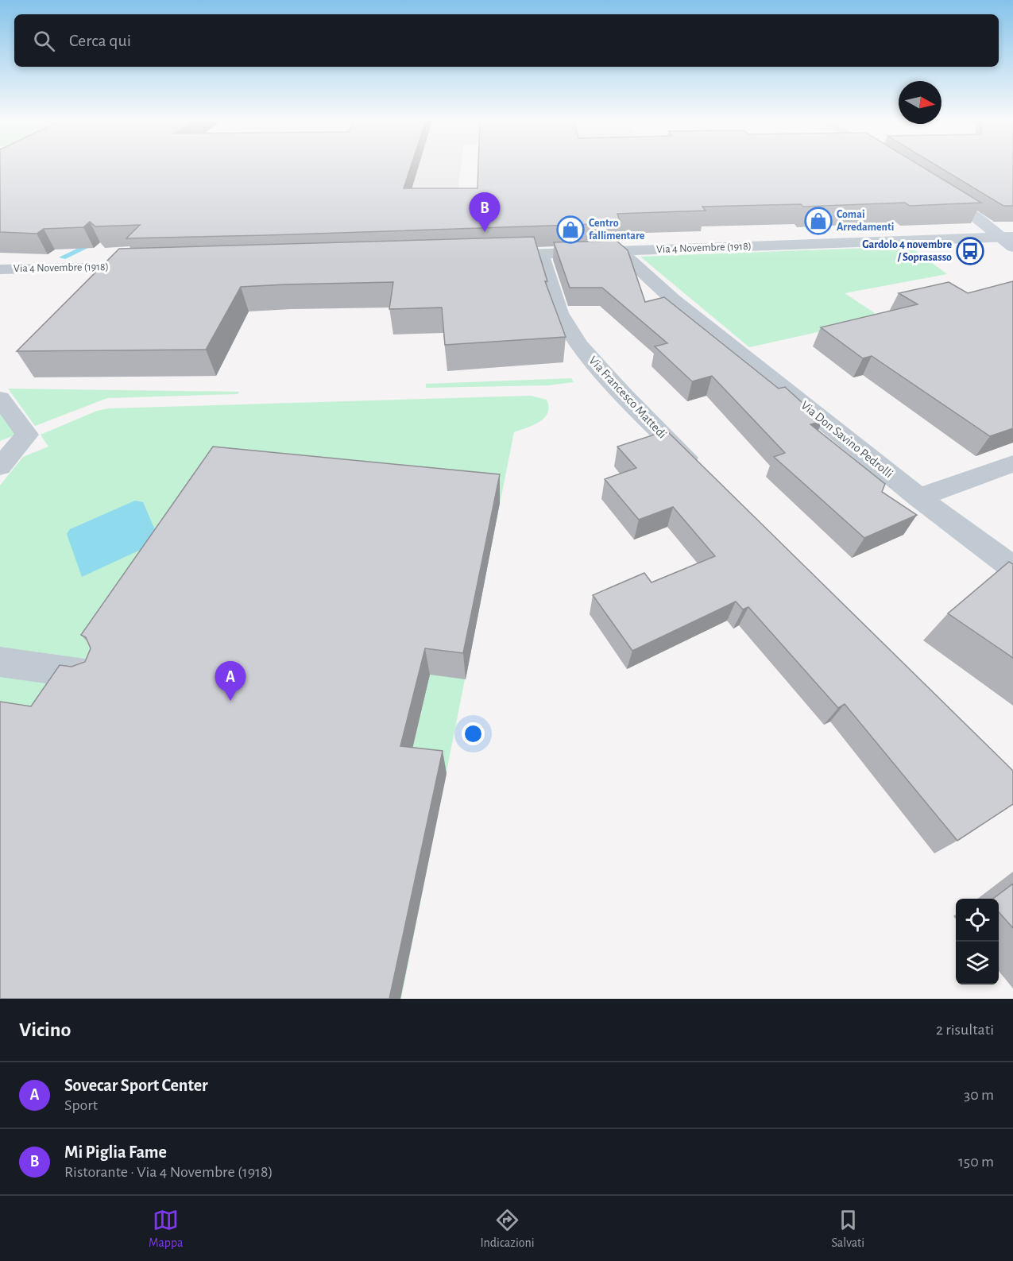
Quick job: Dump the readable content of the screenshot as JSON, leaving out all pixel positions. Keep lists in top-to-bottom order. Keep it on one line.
{"streets":{"street":["Via 4 Novembre (1918)","Via Francesco Mattedi","Via Don Savino Pedrolli"]},"crossings":[["Via 4 Novembre (1918)","Via Francesco Mattedi"],["Via 4 Novembre (1918)","Via Don Savino Pedrolli"]],"places":{"shop":["Comai Arredamenti","Centro fallimentare"],"bus stop":["Gardolo 4 novembre / Soprasasso"]},"north":"right","page":{"search":"Cerca qui","pins":["B","A"],"heading":["Vicino","2 risultati"],"list":[{"mark":"A","name":"Sovecar Sport Center","note":"Sport","value":"30 m"},{"mark":"B","name":"Mi Piglia Fame","note":"Ristorante · Via 4 Novembre (1918)","value":"150 m"}],"nav":["Mappa","Indicazioni","Salvati"]}}
